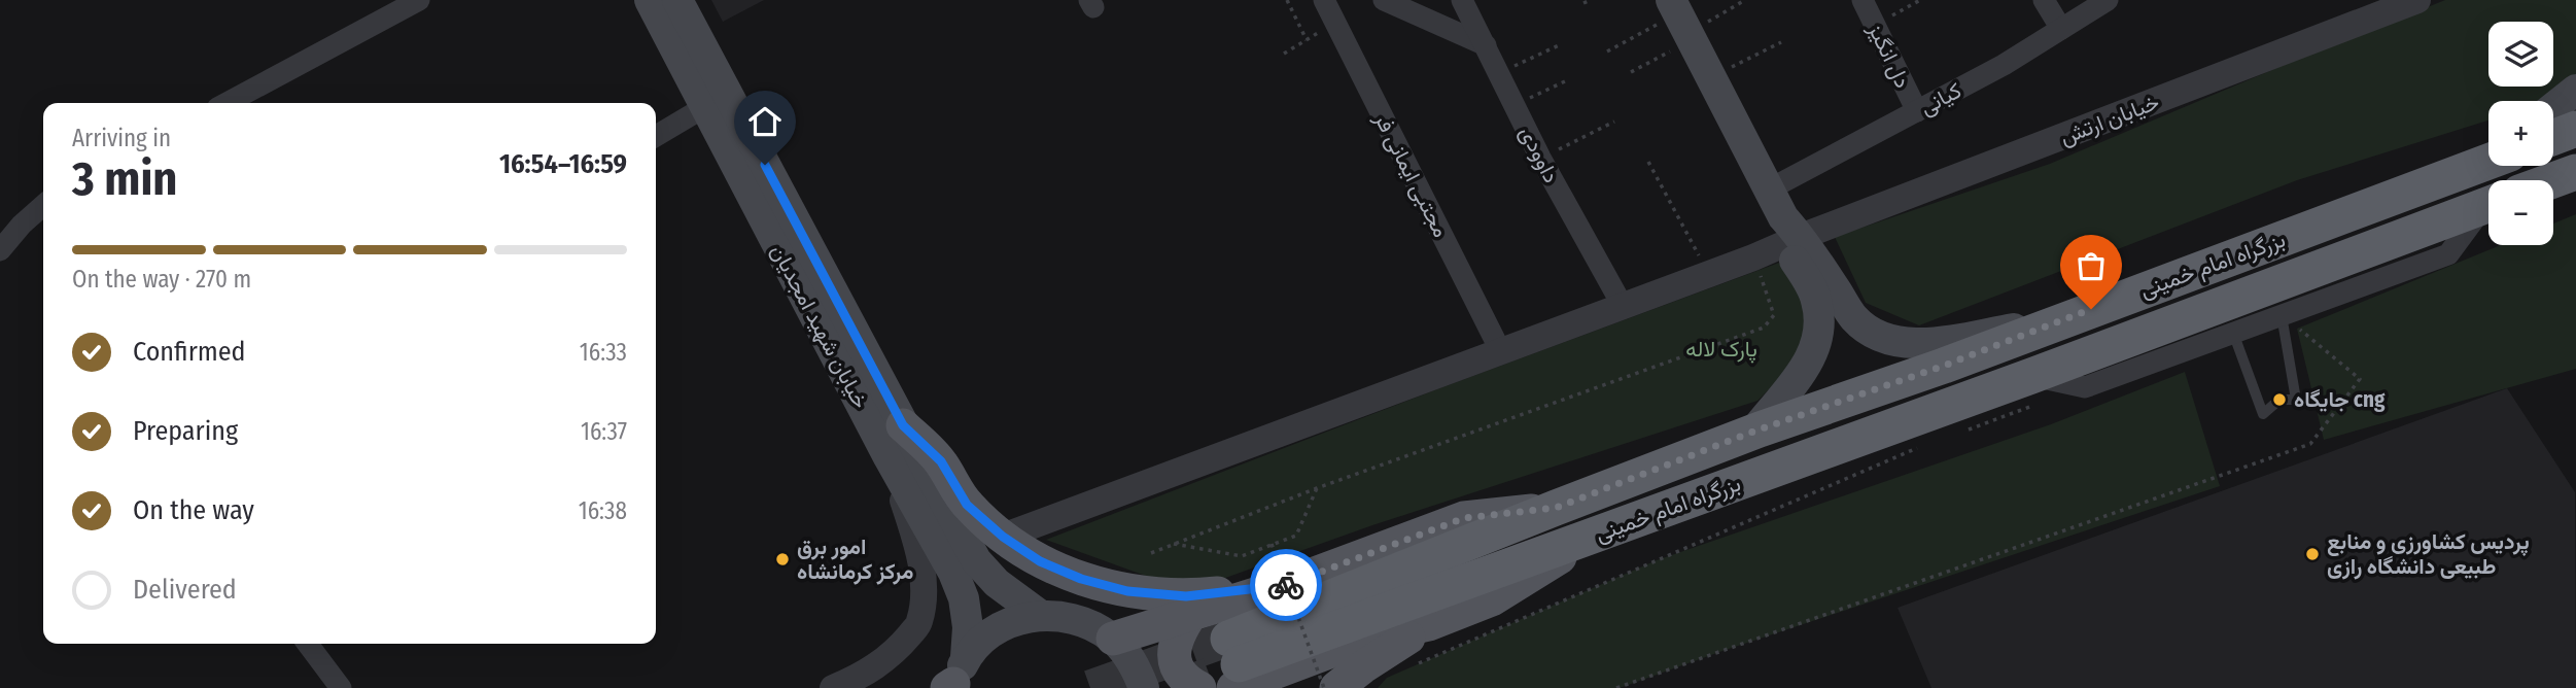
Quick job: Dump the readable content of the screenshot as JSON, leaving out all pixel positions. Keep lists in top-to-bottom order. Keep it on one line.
{"streets":{"highway":["بزرگراه امام خمینی"],"main road":["خیابان شهید امجدیان"],"street":["دل انگیز","کیانی","خیابان ارتش","داوودی","مجتبی ایمانی فر"]},"crossings":[["دل انگیز","کیانی"],["خیابان ارتش","داوودی"],["خیابان ارتش","مجتبی ایمانی فر"]],"parks":["پارک لاله"],"places":["جایگاه cng","پردیس کشاورزی و منابع طبیعی دانشگاه رازی","امور برق مرکز کرمانشاه"],"page":{"map_buttons":["+","−"],"heading":["3 min","Arriving in","16:54–16:59"],"bar":"On the way · 270 m","list":[["Confirmed","16:33"],["Preparing","16:37"],["On the way","16:38"],"Delivered"]}}
